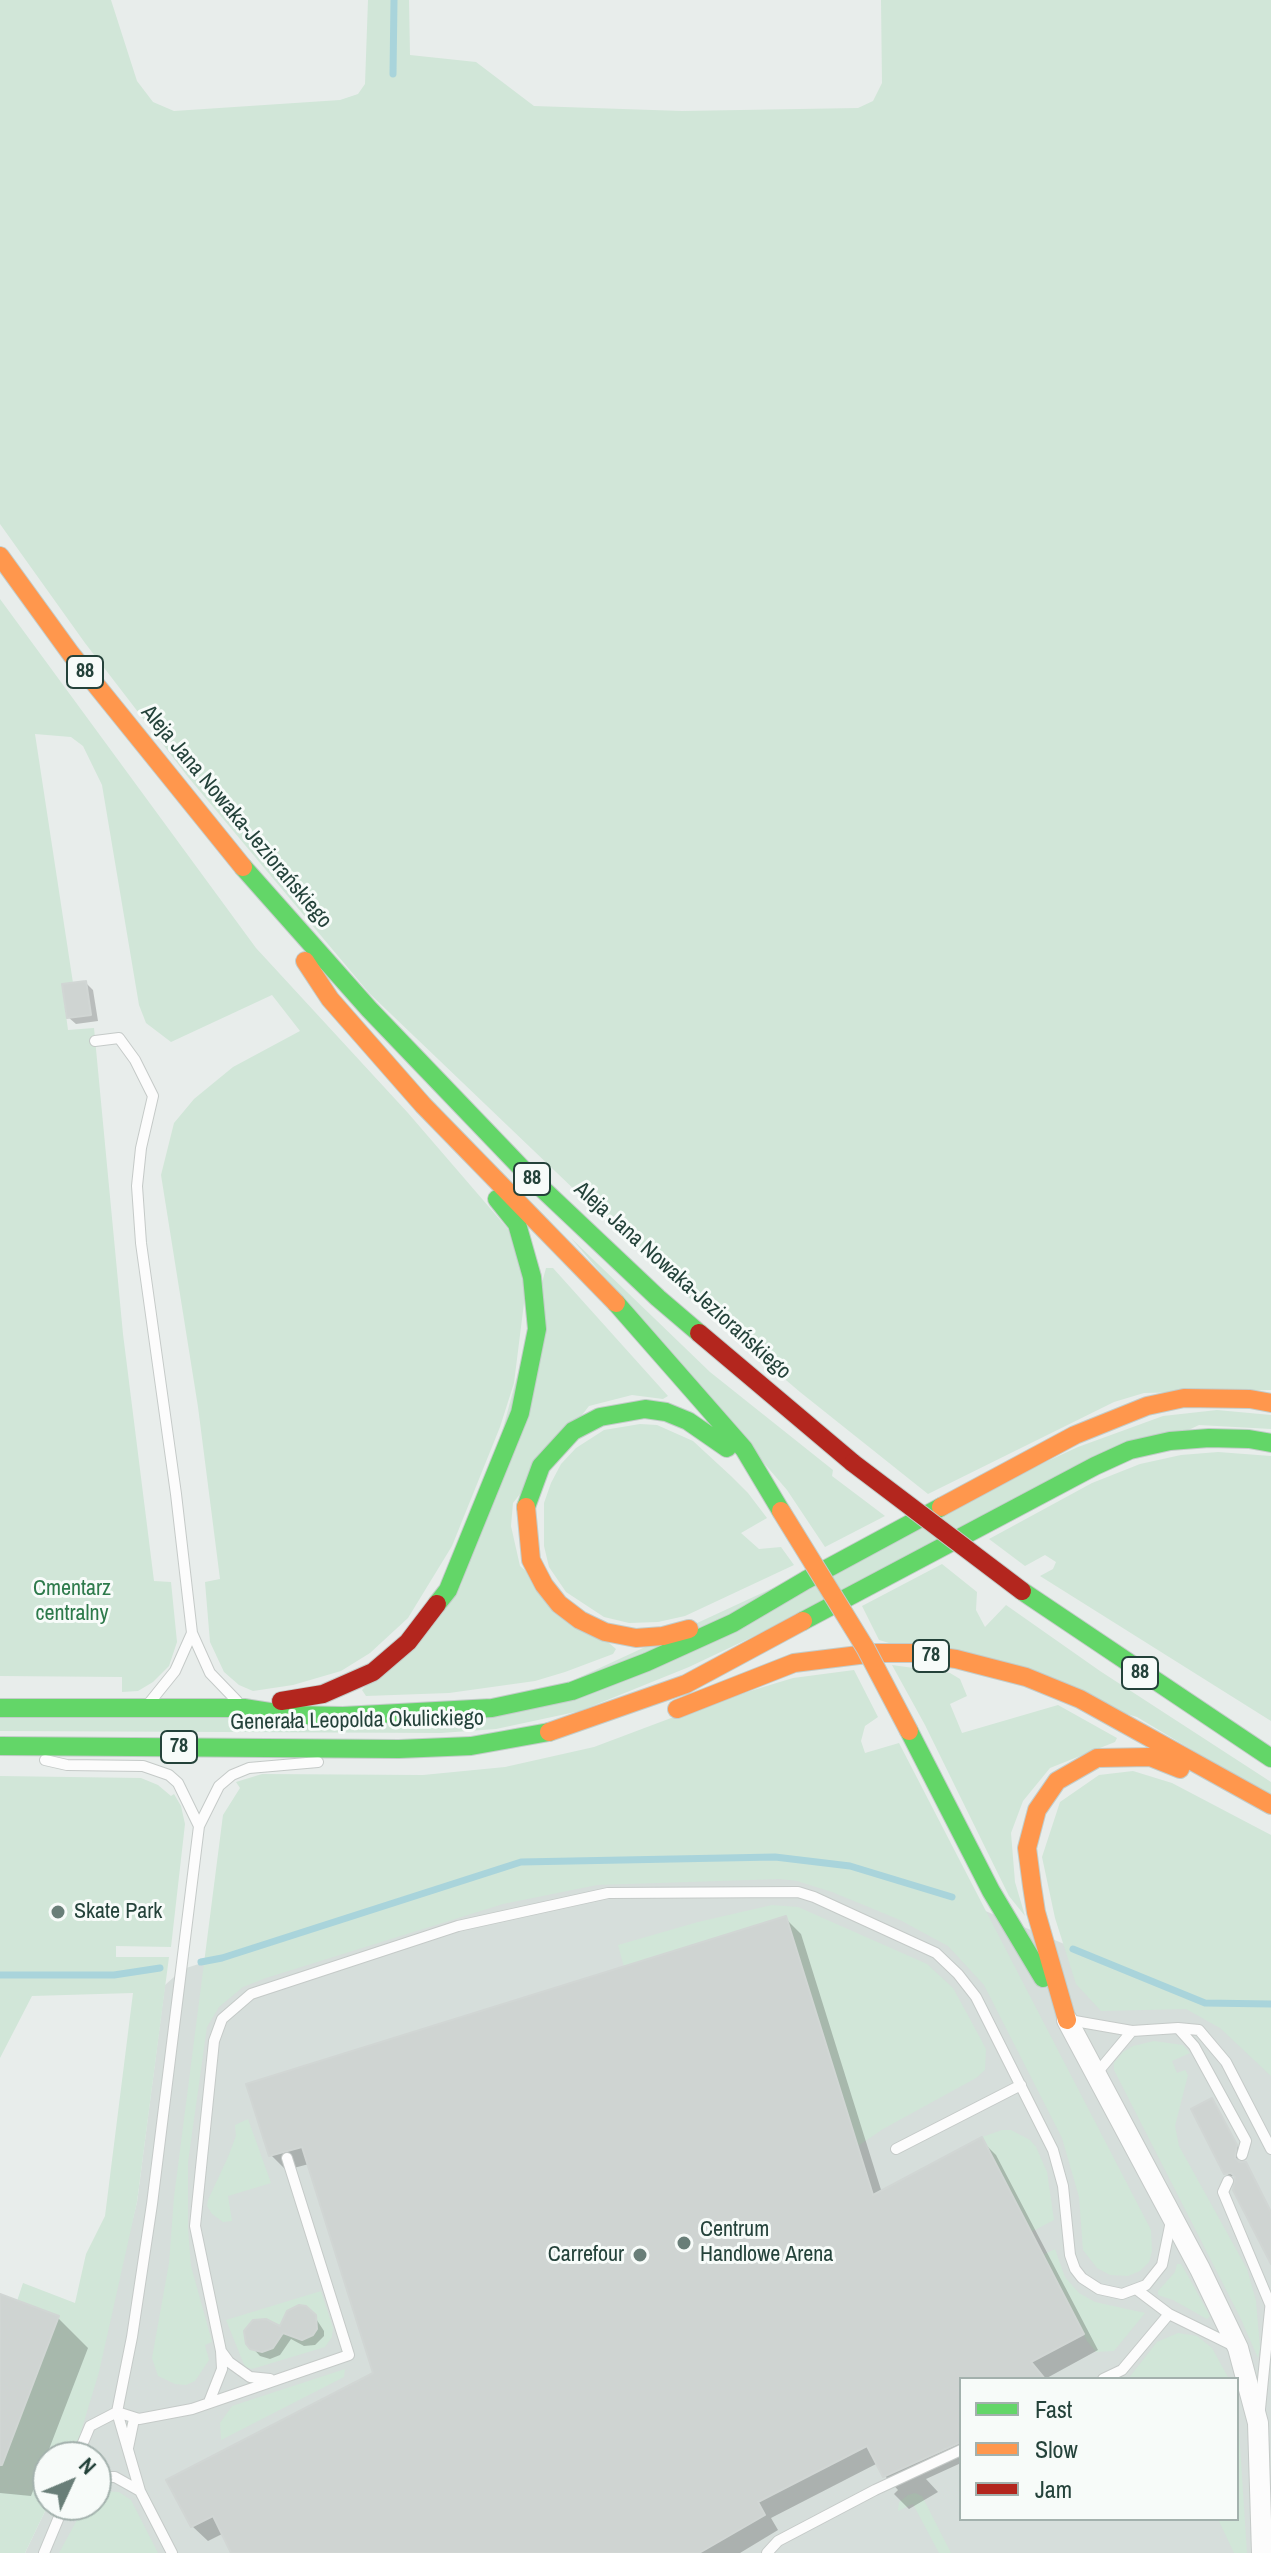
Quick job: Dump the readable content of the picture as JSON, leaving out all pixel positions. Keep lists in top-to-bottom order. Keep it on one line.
{"streets":{"main road":["88","Aleja Jana Nowaka-Jeziorańskiego","78","Generała Leopolda Okulickiego"]},"crossings":[["78","Generała Leopolda Okulickiego"]],"parks":["Cmentarz centralny"],"places":["Skate Park","Centrum Handlowe Arena","Carrefour"],"legend":["Fast","Slow","Jam"],"north":"top right"}
